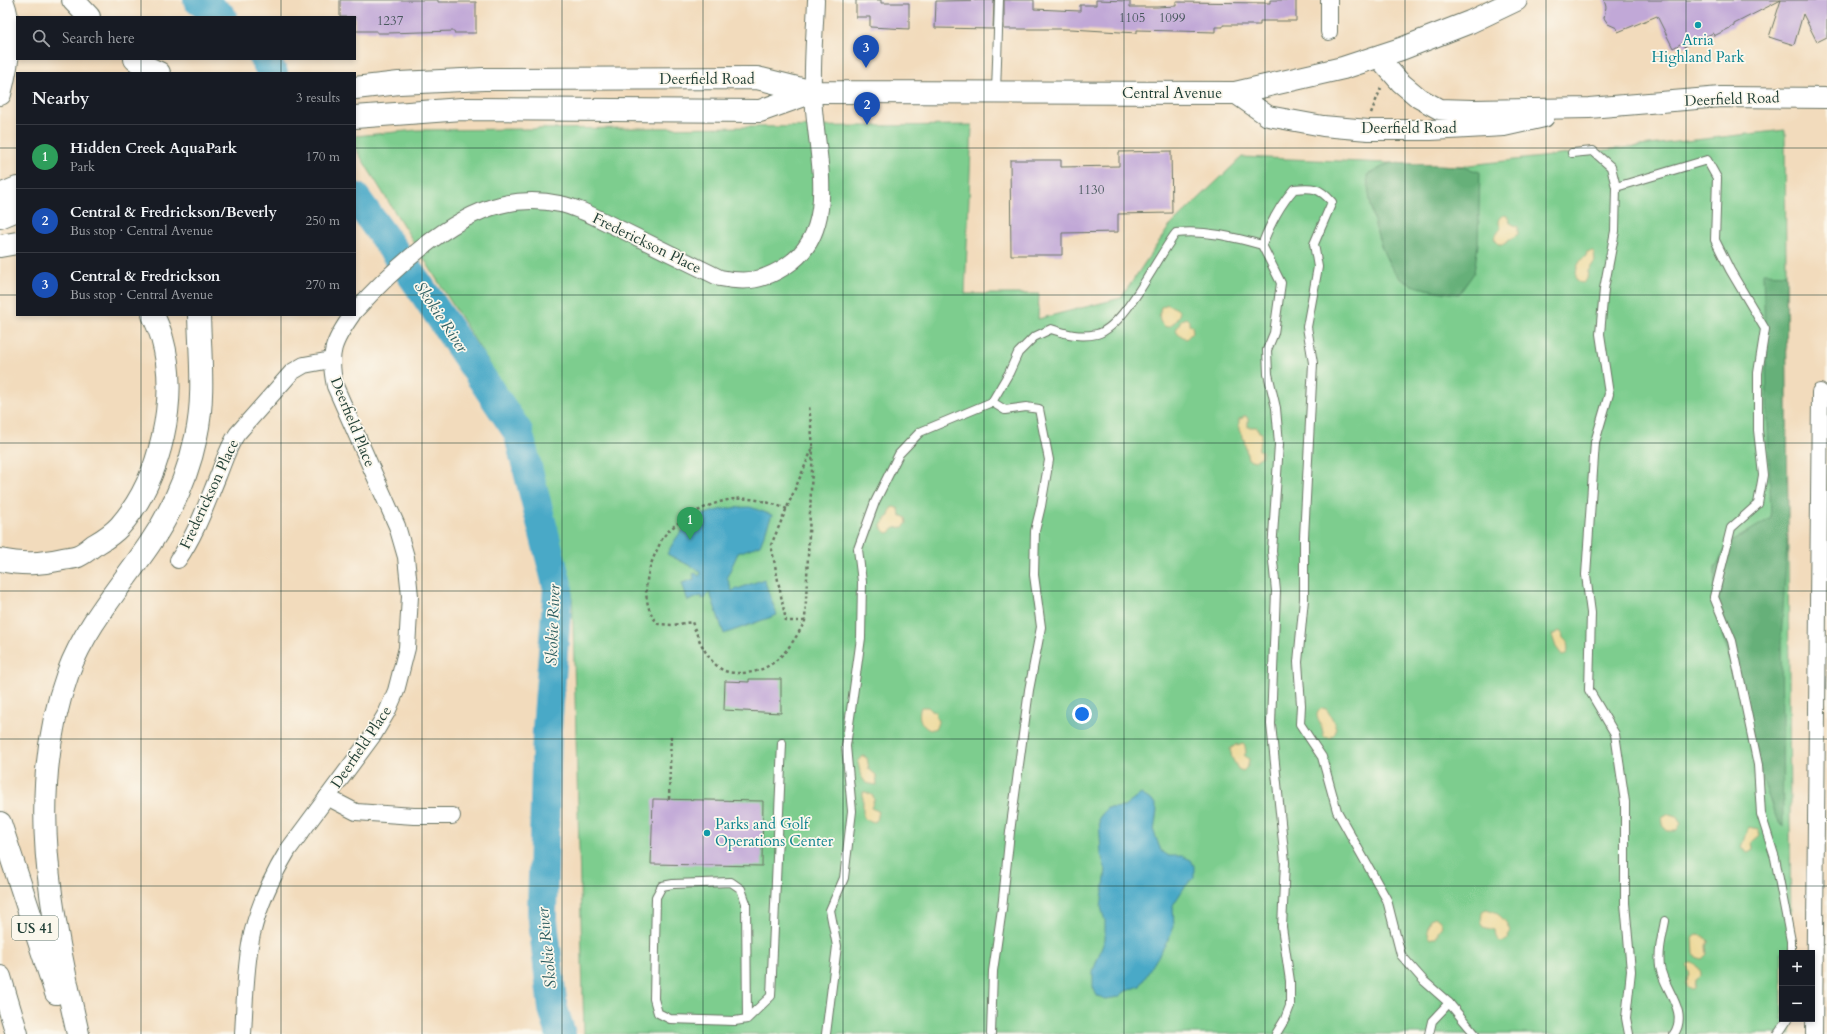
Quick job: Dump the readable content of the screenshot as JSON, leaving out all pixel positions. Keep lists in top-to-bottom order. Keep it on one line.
{"streets":{"main road":["Deerfield Road","Central Avenue","US 41"],"street":["Frederickson Place","Deerfield Place"]},"crossings":[["Deerfield Road","Central Avenue"],["Deerfield Road","Frederickson Place"],["Central Avenue","Frederickson Place"],["Frederickson Place","Deerfield Place"]],"water":["Skokie River"],"places":["Atria Highland Park","Parks and Golf Operations Center"],"house_numbers":["1105","1099","1237","1130"],"page":{"search":"Search here","pins":["3","2","1"],"heading":["Nearby","3 results"],"list":[{"mark":"1","name":"Hidden Creek AquaPark","note":"Park","value":"170 m"},{"mark":"2","name":"Central & Fredrickson/Beverly","note":"Bus stop · Central Avenue","value":"250 m"},{"mark":"3","name":"Central & Fredrickson","note":"Bus stop · Central Avenue","value":"270 m"}],"map_buttons":["+","−"]}}
